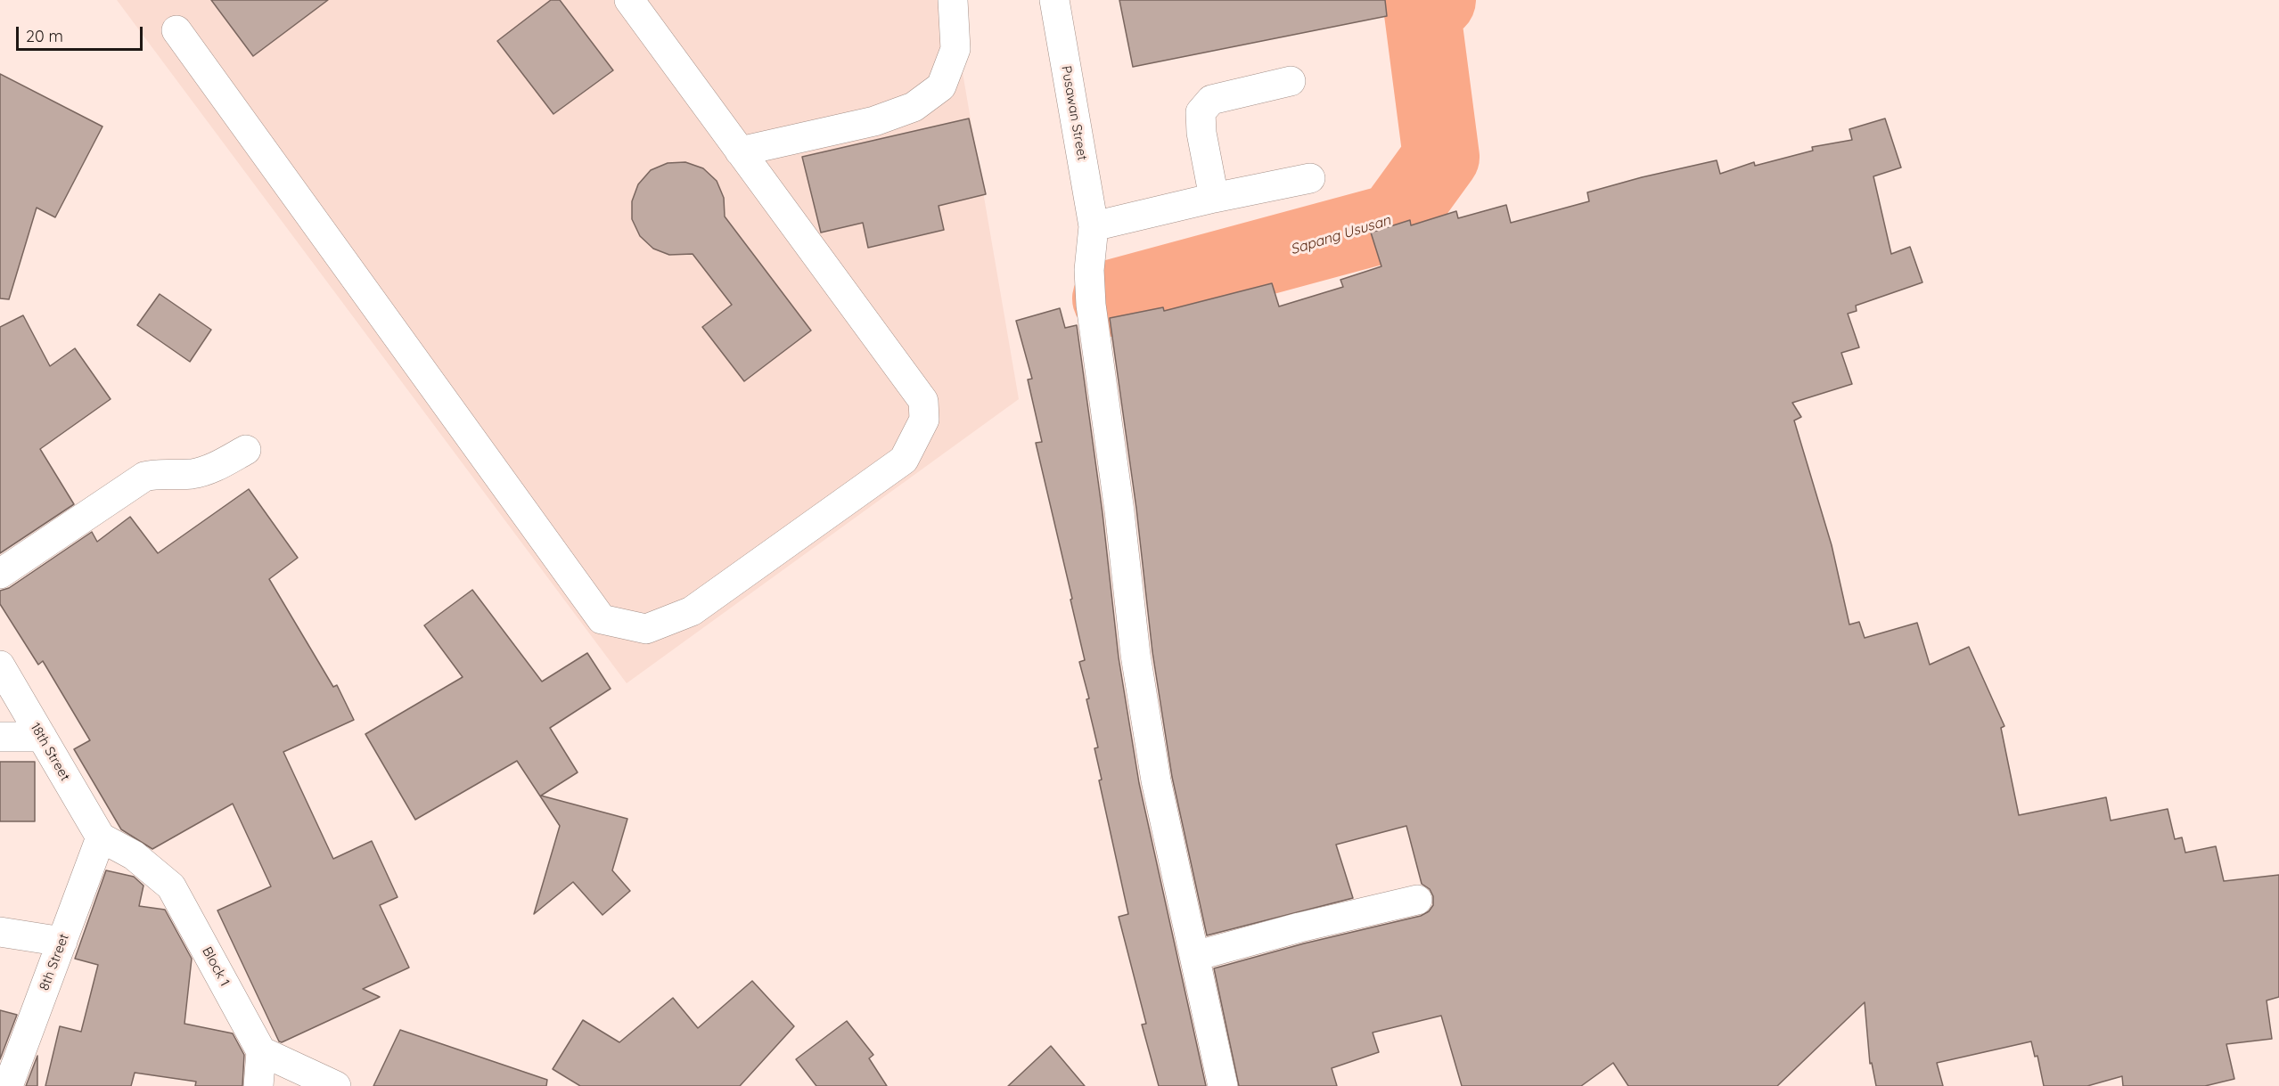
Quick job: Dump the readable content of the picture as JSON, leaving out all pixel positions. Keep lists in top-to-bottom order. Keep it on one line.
{"streets":{"street":["Pusawan Street","18th Street","8th Street","Block 1"]},"crossings":[["18th Street","8th Street"],["18th Street","Block 1"],["8th Street","Block 1"]],"water":["Sapang Ususan"],"scale_bar":"20 m"}
